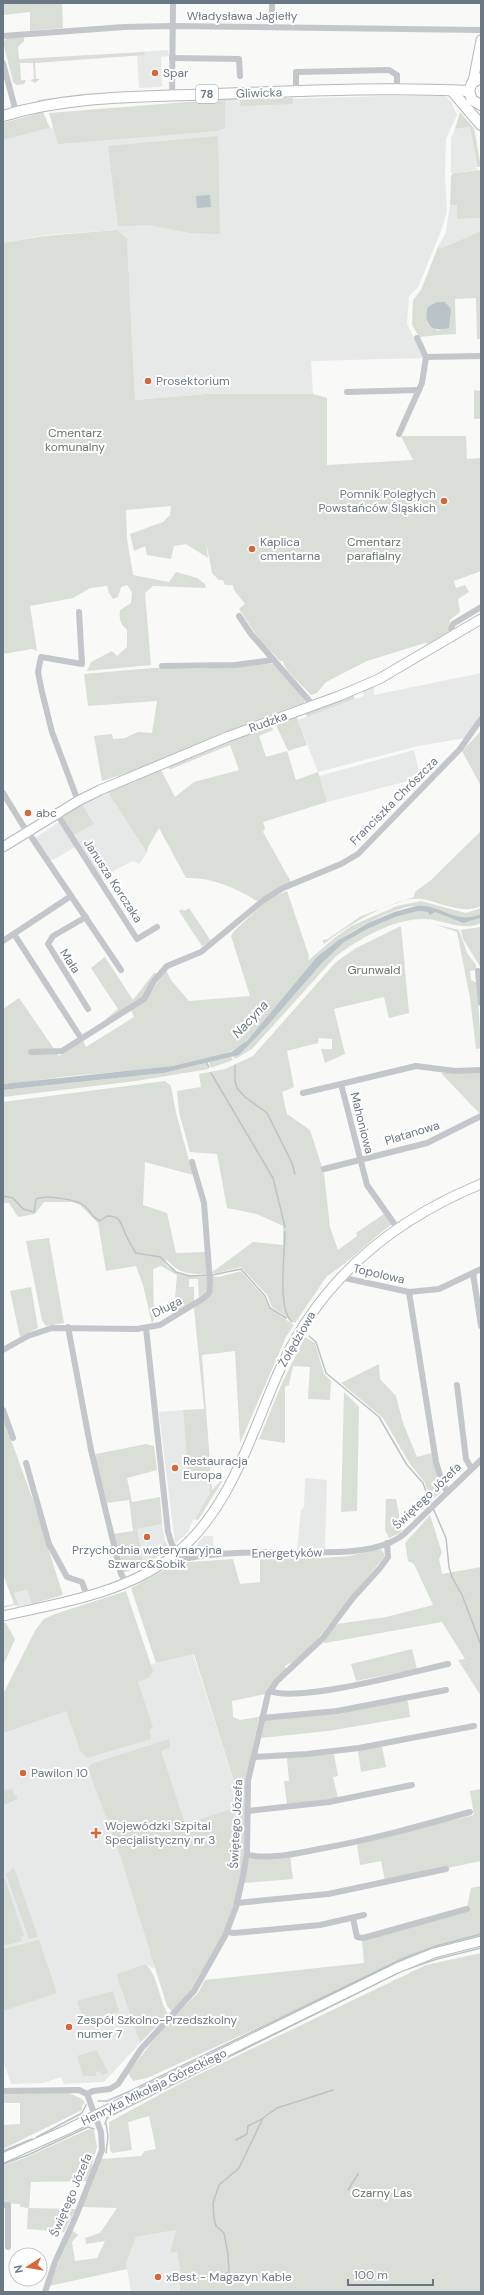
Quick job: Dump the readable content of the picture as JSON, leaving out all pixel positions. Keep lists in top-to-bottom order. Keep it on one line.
{"streets":{"main road":["Gliwicka","78","Rudzka","Żołędziowa","Henryka Mikołaja Góreckiego"],"street":["Władysława Jagiełły","Franciszka Chrószcza","Janusza Korczaka","Mała","Mahoniowa","Platanowa","Topolowa","Długa","Świętego Józefa","Energetyków"]},"crossings":[["Rudzka","Janusza Korczaka"],["Mahoniowa","Platanowa"],["Mahoniowa","Żołędziowa"],["Topolowa","Żołędziowa"],["Żołędziowa","Energetyków"],["Świętego Józefa","Energetyków"],["Świętego Józefa","Henryka Mikołaja Góreckiego"]],"water":["Nacyna"],"parks":["Cmentarz komunalny","Cmentarz parafialny","Grunwald","Czarny Las"],"places":{"other":["Spar","Prosektorium","Pomnik Poległych Powstańców Śląskich","Kaplica cmentarna","abc","Restauracja Europa","Przychodnia weterynaryjna Szwarc&Sobik","Pawilon 10","Zespół Szkolno-Przedszkolny numer 7","xBest - Magazyn Kable"],"health":["Wojewódzki Szpital Specjalistyczny nr 3"]},"scale_bar":"100 m","north":"left"}
